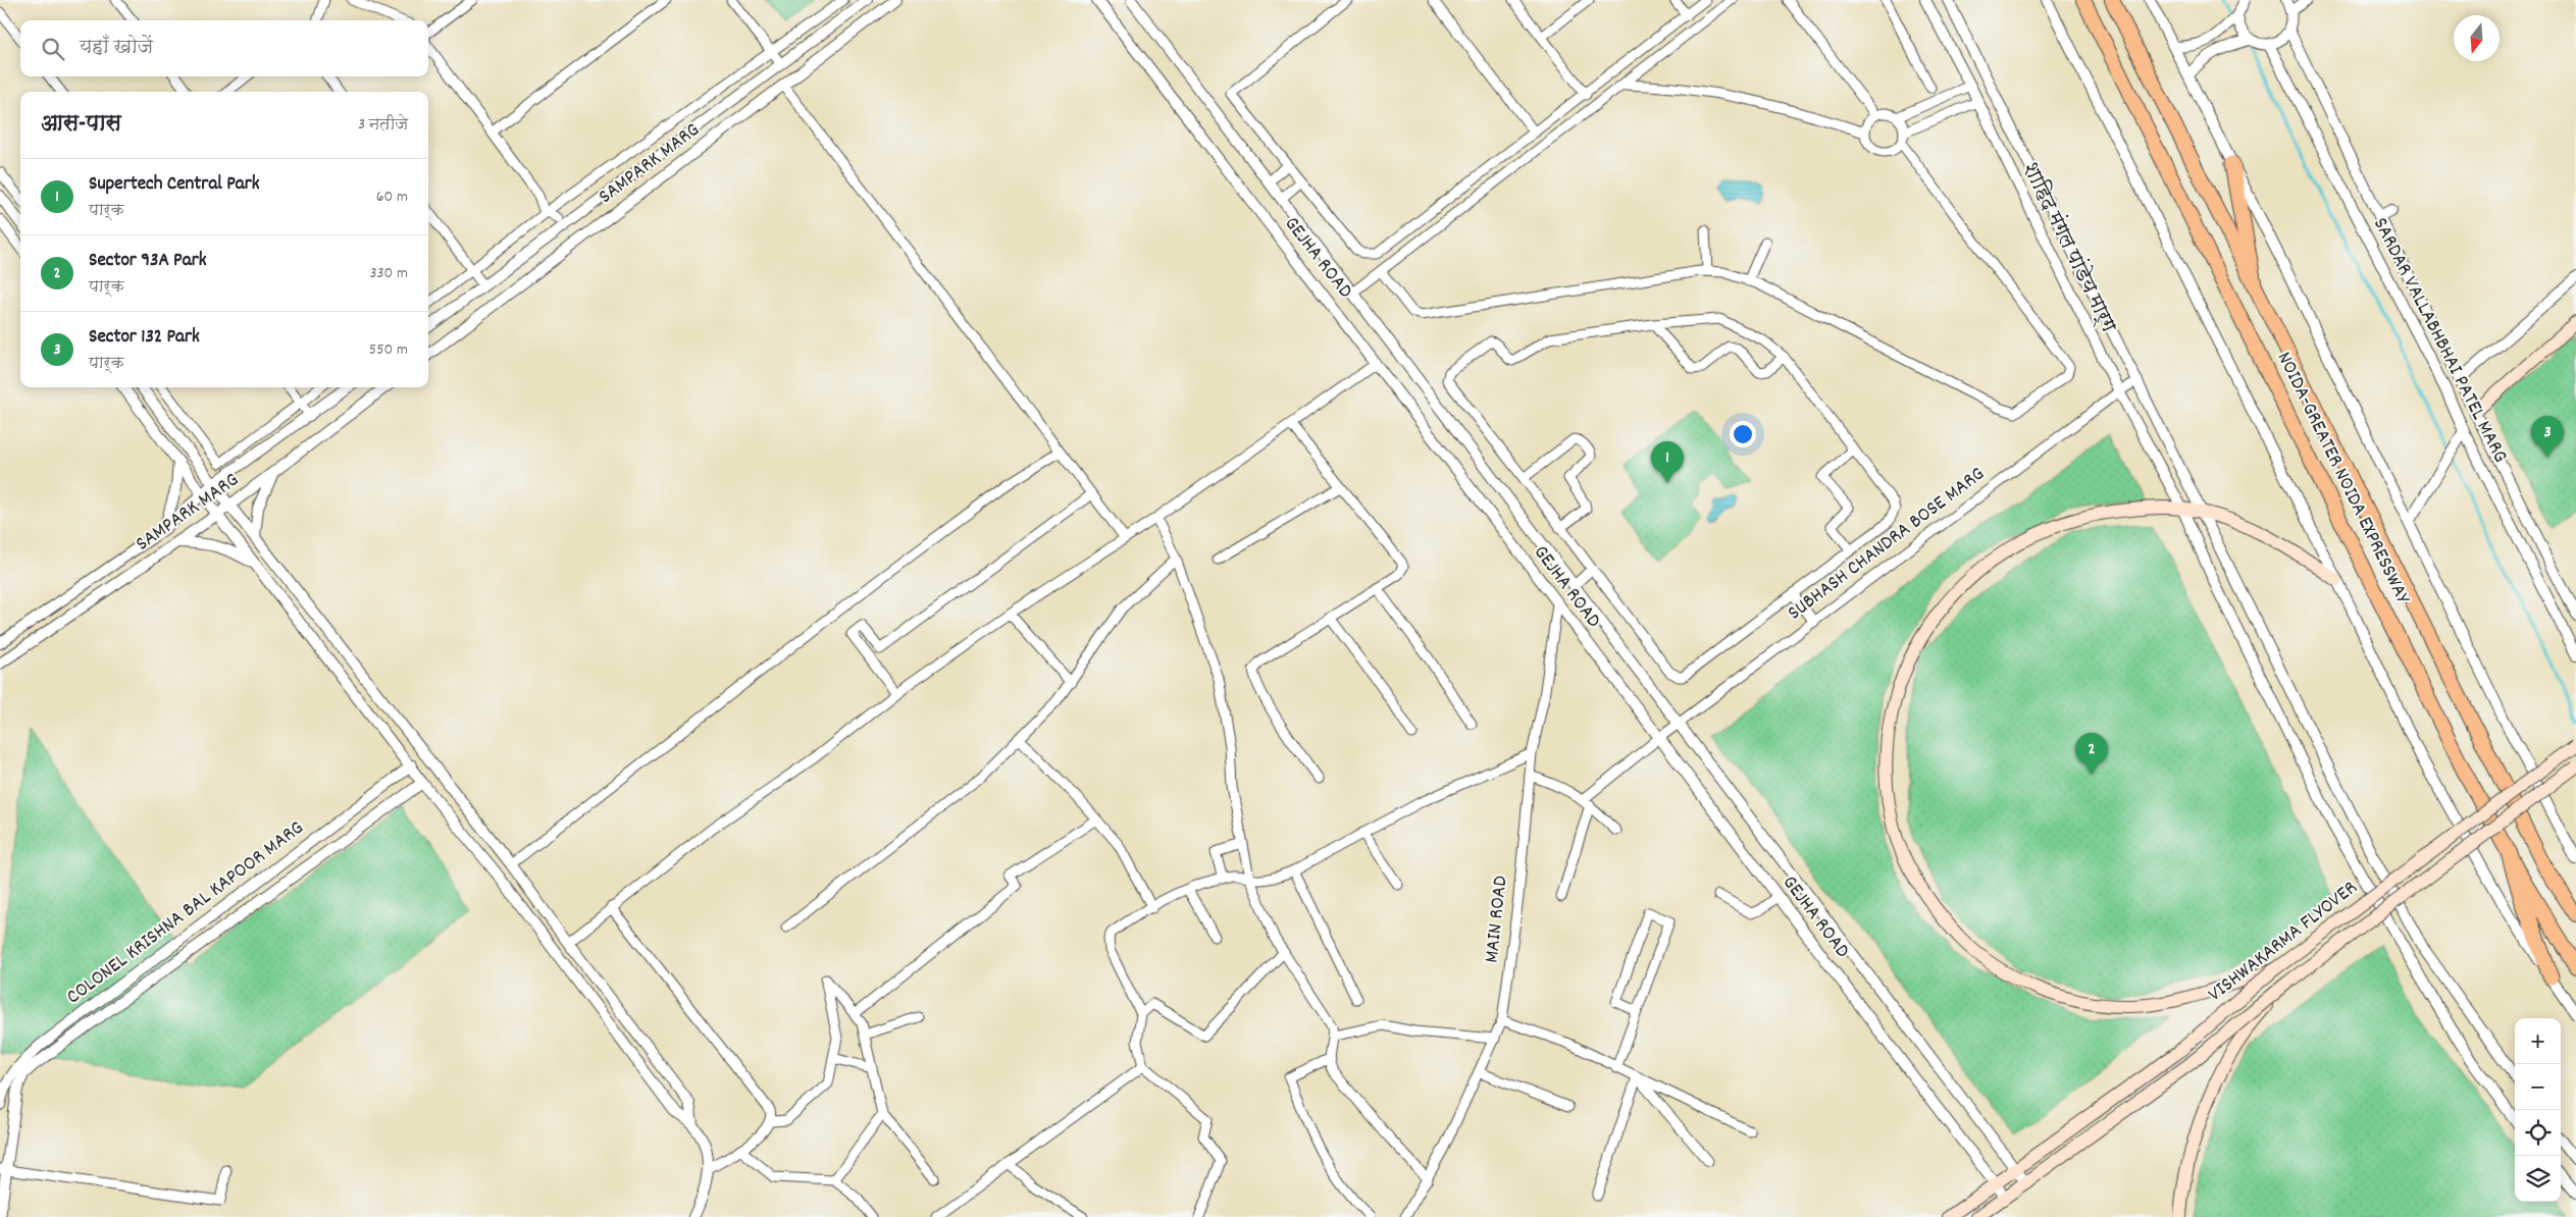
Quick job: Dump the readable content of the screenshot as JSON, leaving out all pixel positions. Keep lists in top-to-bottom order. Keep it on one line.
{"streets":{"highway":["NOIDA-GREATER NOIDA EXPRESSWAY"],"main road":["VISHWAKARMA FLYOVER"],"street":["SAMPARK MARG","शाहिद मंगल पांडेय मार्ग","GEJHA ROAD","SARDAR VALLABHBHAI PATEL MARG","SUBHASH CHANDRA BOSE MARG","COLONEL KRISHNA BAL KAPOOR MARG","MAIN ROAD"]},"crossings":[["शाहिद मंगल पांडेय मार्ग","SUBHASH CHANDRA BOSE MARG"],["GEJHA ROAD","SUBHASH CHANDRA BOSE MARG"],["GEJHA ROAD","MAIN ROAD"],["GEJHA ROAD","VISHWAKARMA FLYOVER"]],"north":"bottom","page":{"search":"यहाँ खोजें","heading":["आस-पास","3 नतीजे"],"list":[{"mark":"1","name":"Supertech Central Park","note":"पार्क","value":"60 m"},{"mark":"2","name":"Sector 93A Park","note":"पार्क","value":"330 m"},{"mark":"3","name":"Sector 132 Park","note":"पार्क","value":"550 m"}],"pins":["3","1","2"],"map_buttons":["+","−"]}}
